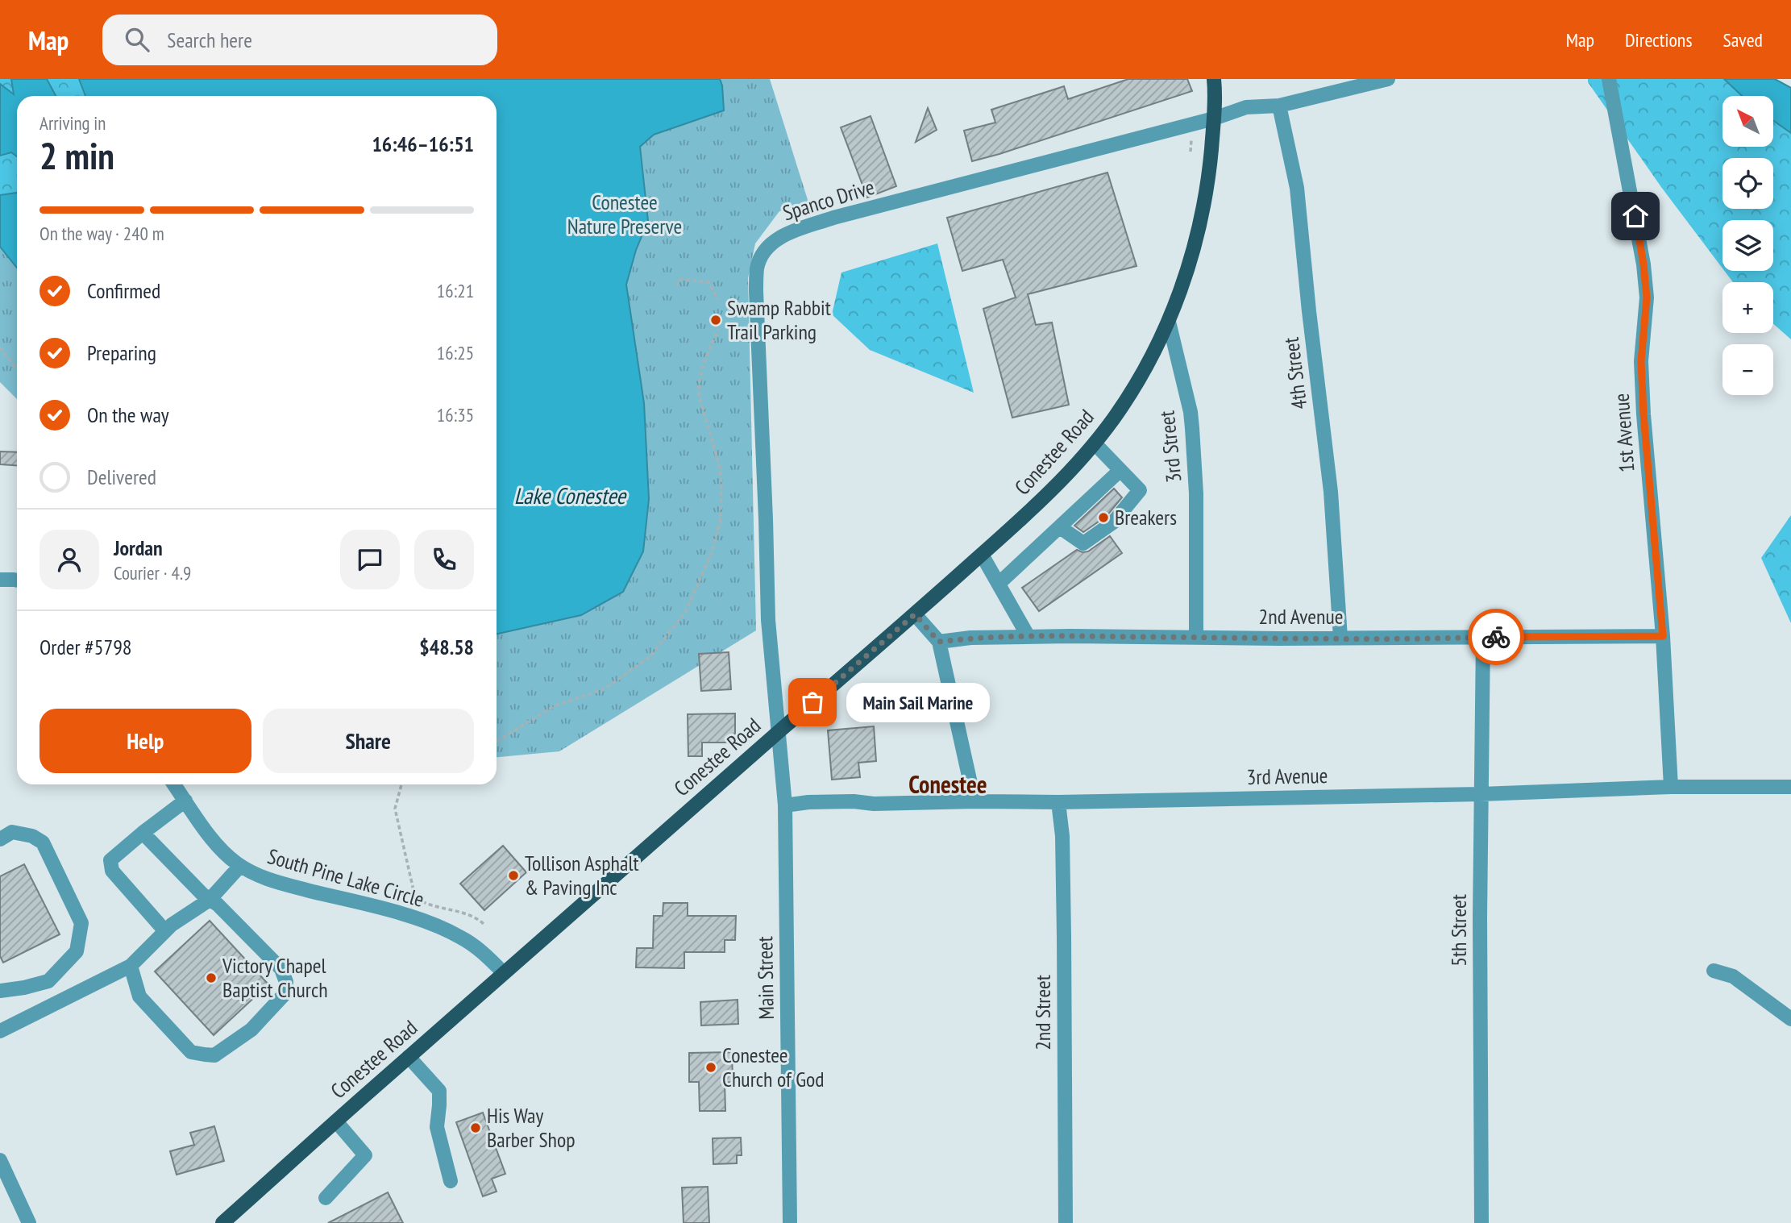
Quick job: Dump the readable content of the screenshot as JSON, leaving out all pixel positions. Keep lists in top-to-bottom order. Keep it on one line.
{"streets":{"main road":["Conestee Road"],"street":["Spanco Drive","4th Street","1st Avenue","3rd Street","2nd Avenue","3rd Avenue","South Pine Lake Circle","5th Street","Main Street","2nd Street"]},"crossings":[["Spanco Drive","Conestee Road"],["Spanco Drive","Main Street"],["4th Street","2nd Avenue"],["1st Avenue","2nd Avenue"],["1st Avenue","3rd Avenue"],["3rd Street","Conestee Road"],["3rd Street","2nd Avenue"],["Conestee Road","South Pine Lake Circle"],["Conestee Road","Main Street"],["2nd Avenue","5th Street"],["3rd Avenue","5th Street"],["3rd Avenue","Main Street"],["3rd Avenue","2nd Street"]],"districts":["Conestee"],"water":["Lake Conestee"],"parks":["Conestee Nature Preserve"],"places":["Swamp Rabbit Trail Parking","Breakers","Main Sail Marine","Tollison Asphalt & Paving Inc","Victory Chapel Baptist Church","Conestee Church of God","His Way Barber Shop"],"north":"top left","page":{"header":"Map","search":"Search here","nav":["Map","Directions","Saved"],"map_buttons":["+","−"],"heading":["2 min","Arriving in","16:46–16:51"],"panel":["Jordan","Courier · 4.9","Order #5798","$48.58"],"bar":"On the way · 240 m","list":[["Confirmed","16:21"],["Preparing","16:25"],["On the way","16:35"],"Delivered"],"bubble":"Main Sail Marine","buttons":["Help","Share"]}}
